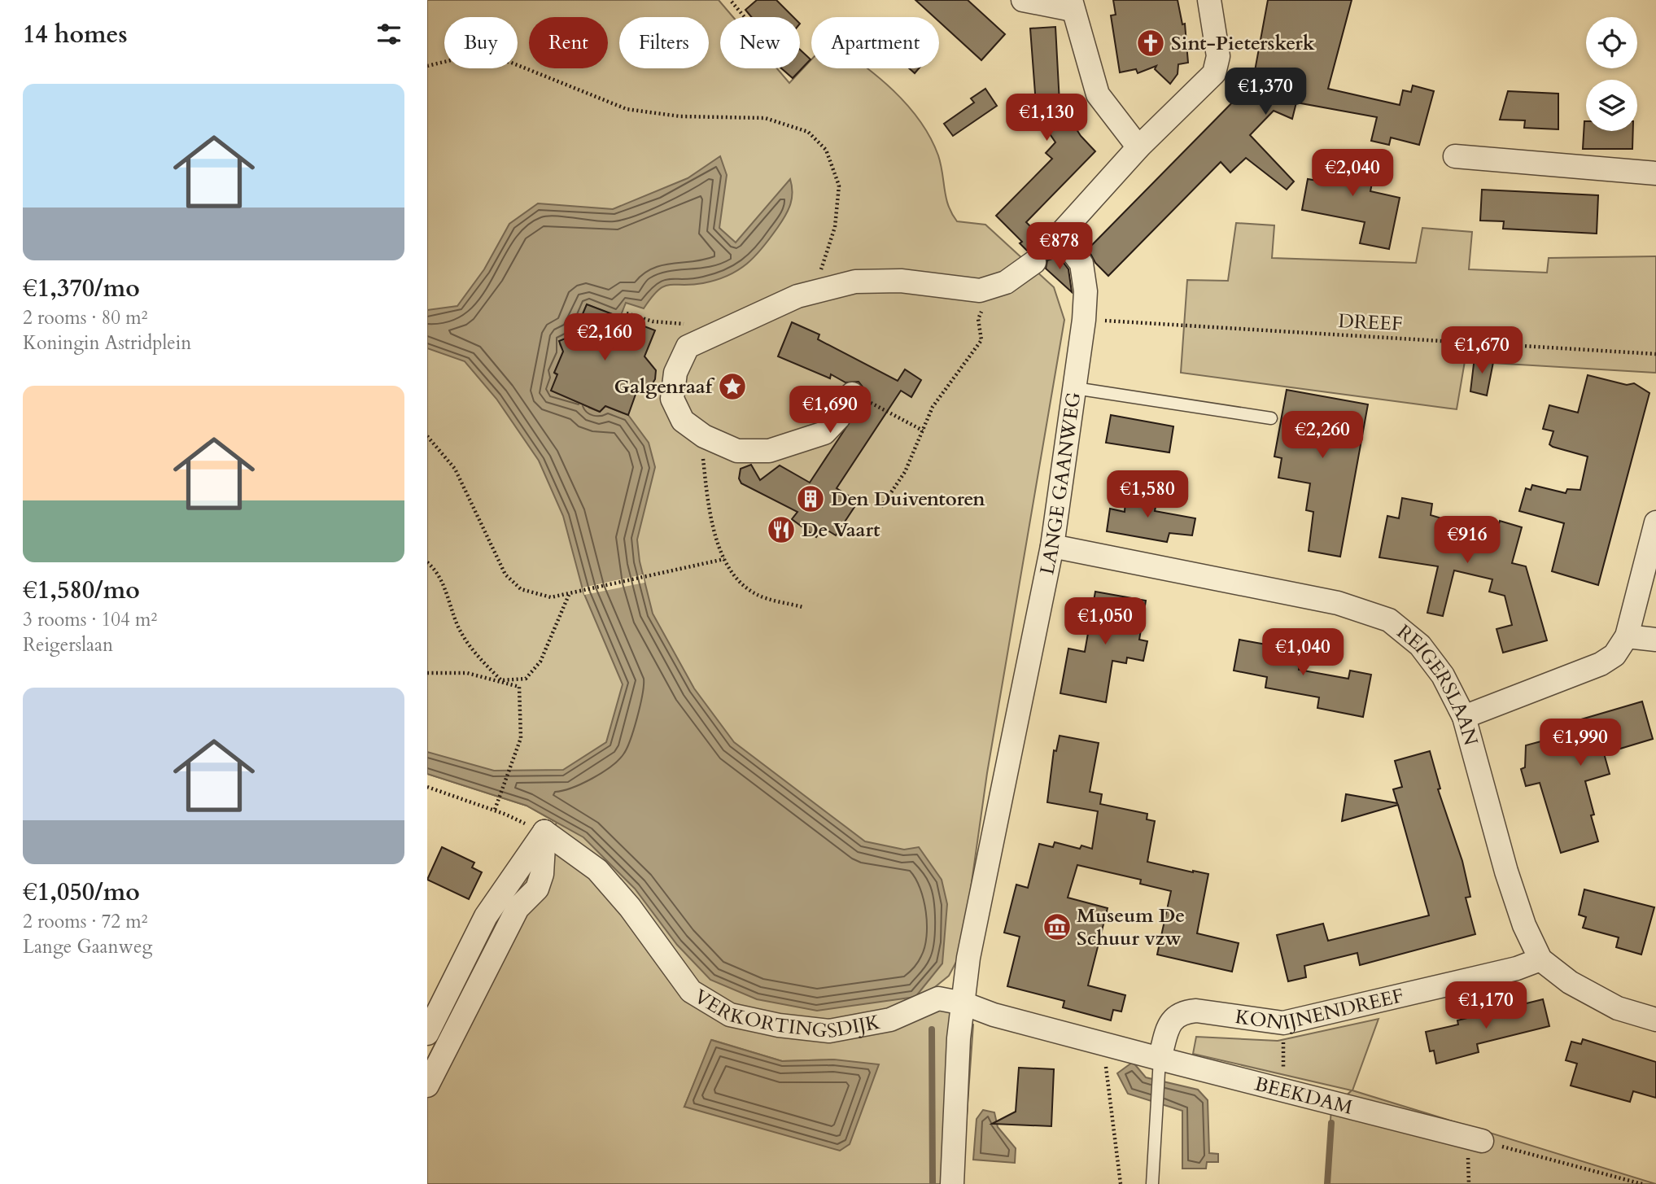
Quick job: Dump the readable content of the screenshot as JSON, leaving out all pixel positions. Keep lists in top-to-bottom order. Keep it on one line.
{"streets":{"street":["LANGE GAANWEG","REIGERSLAAN","KONIJNENDREEF","VERKORTINGSDIJK","BEEKDAM"],"path":["DREEF"]},"crossings":[["DREEF","LANGE GAANWEG"],["LANGE GAANWEG","REIGERSLAAN"],["LANGE GAANWEG","VERKORTINGSDIJK"],["LANGE GAANWEG","BEEKDAM"],["REIGERSLAAN","KONIJNENDREEF"],["KONIJNENDREEF","BEEKDAM"],["VERKORTINGSDIJK","BEEKDAM"]],"places":{"church":["Sint-Pieterskerk"],"place":["Galgenraaf"],"building":["Den Duiventoren"],"restaurant":["De Vaart"],"museum":["Museum De Schuur vzw"]},"page":{"heading":"14 homes","chip":["Buy","Rent","Filters","New","Apartment"],"price":["€1,370","€1,130","€2,040","€878","€2,160","€1,670","€1,690","€2,260","€1,580","€916","€1,050","€1,040","€1,990","€1,170"],"list":[{"name":"€1,370/mo","note":"2 rooms · 80 m² · Koningin Astridplein"},{"name":"€1,580/mo","note":"3 rooms · 104 m² · Reigerslaan"},{"name":"€1,050/mo","note":"2 rooms · 72 m² · Lange Gaanweg"}]}}
